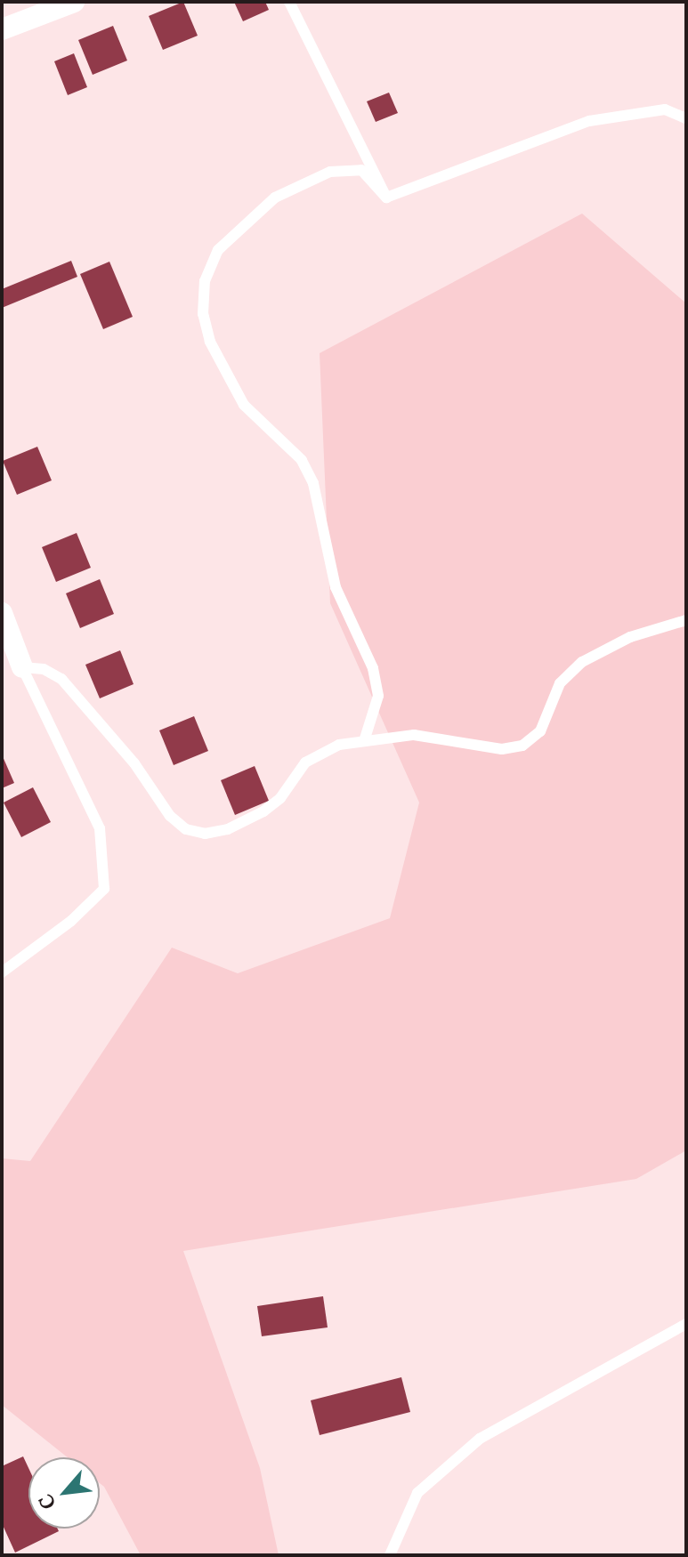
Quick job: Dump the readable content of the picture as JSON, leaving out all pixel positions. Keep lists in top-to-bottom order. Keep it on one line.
{"north":"bottom left"}
